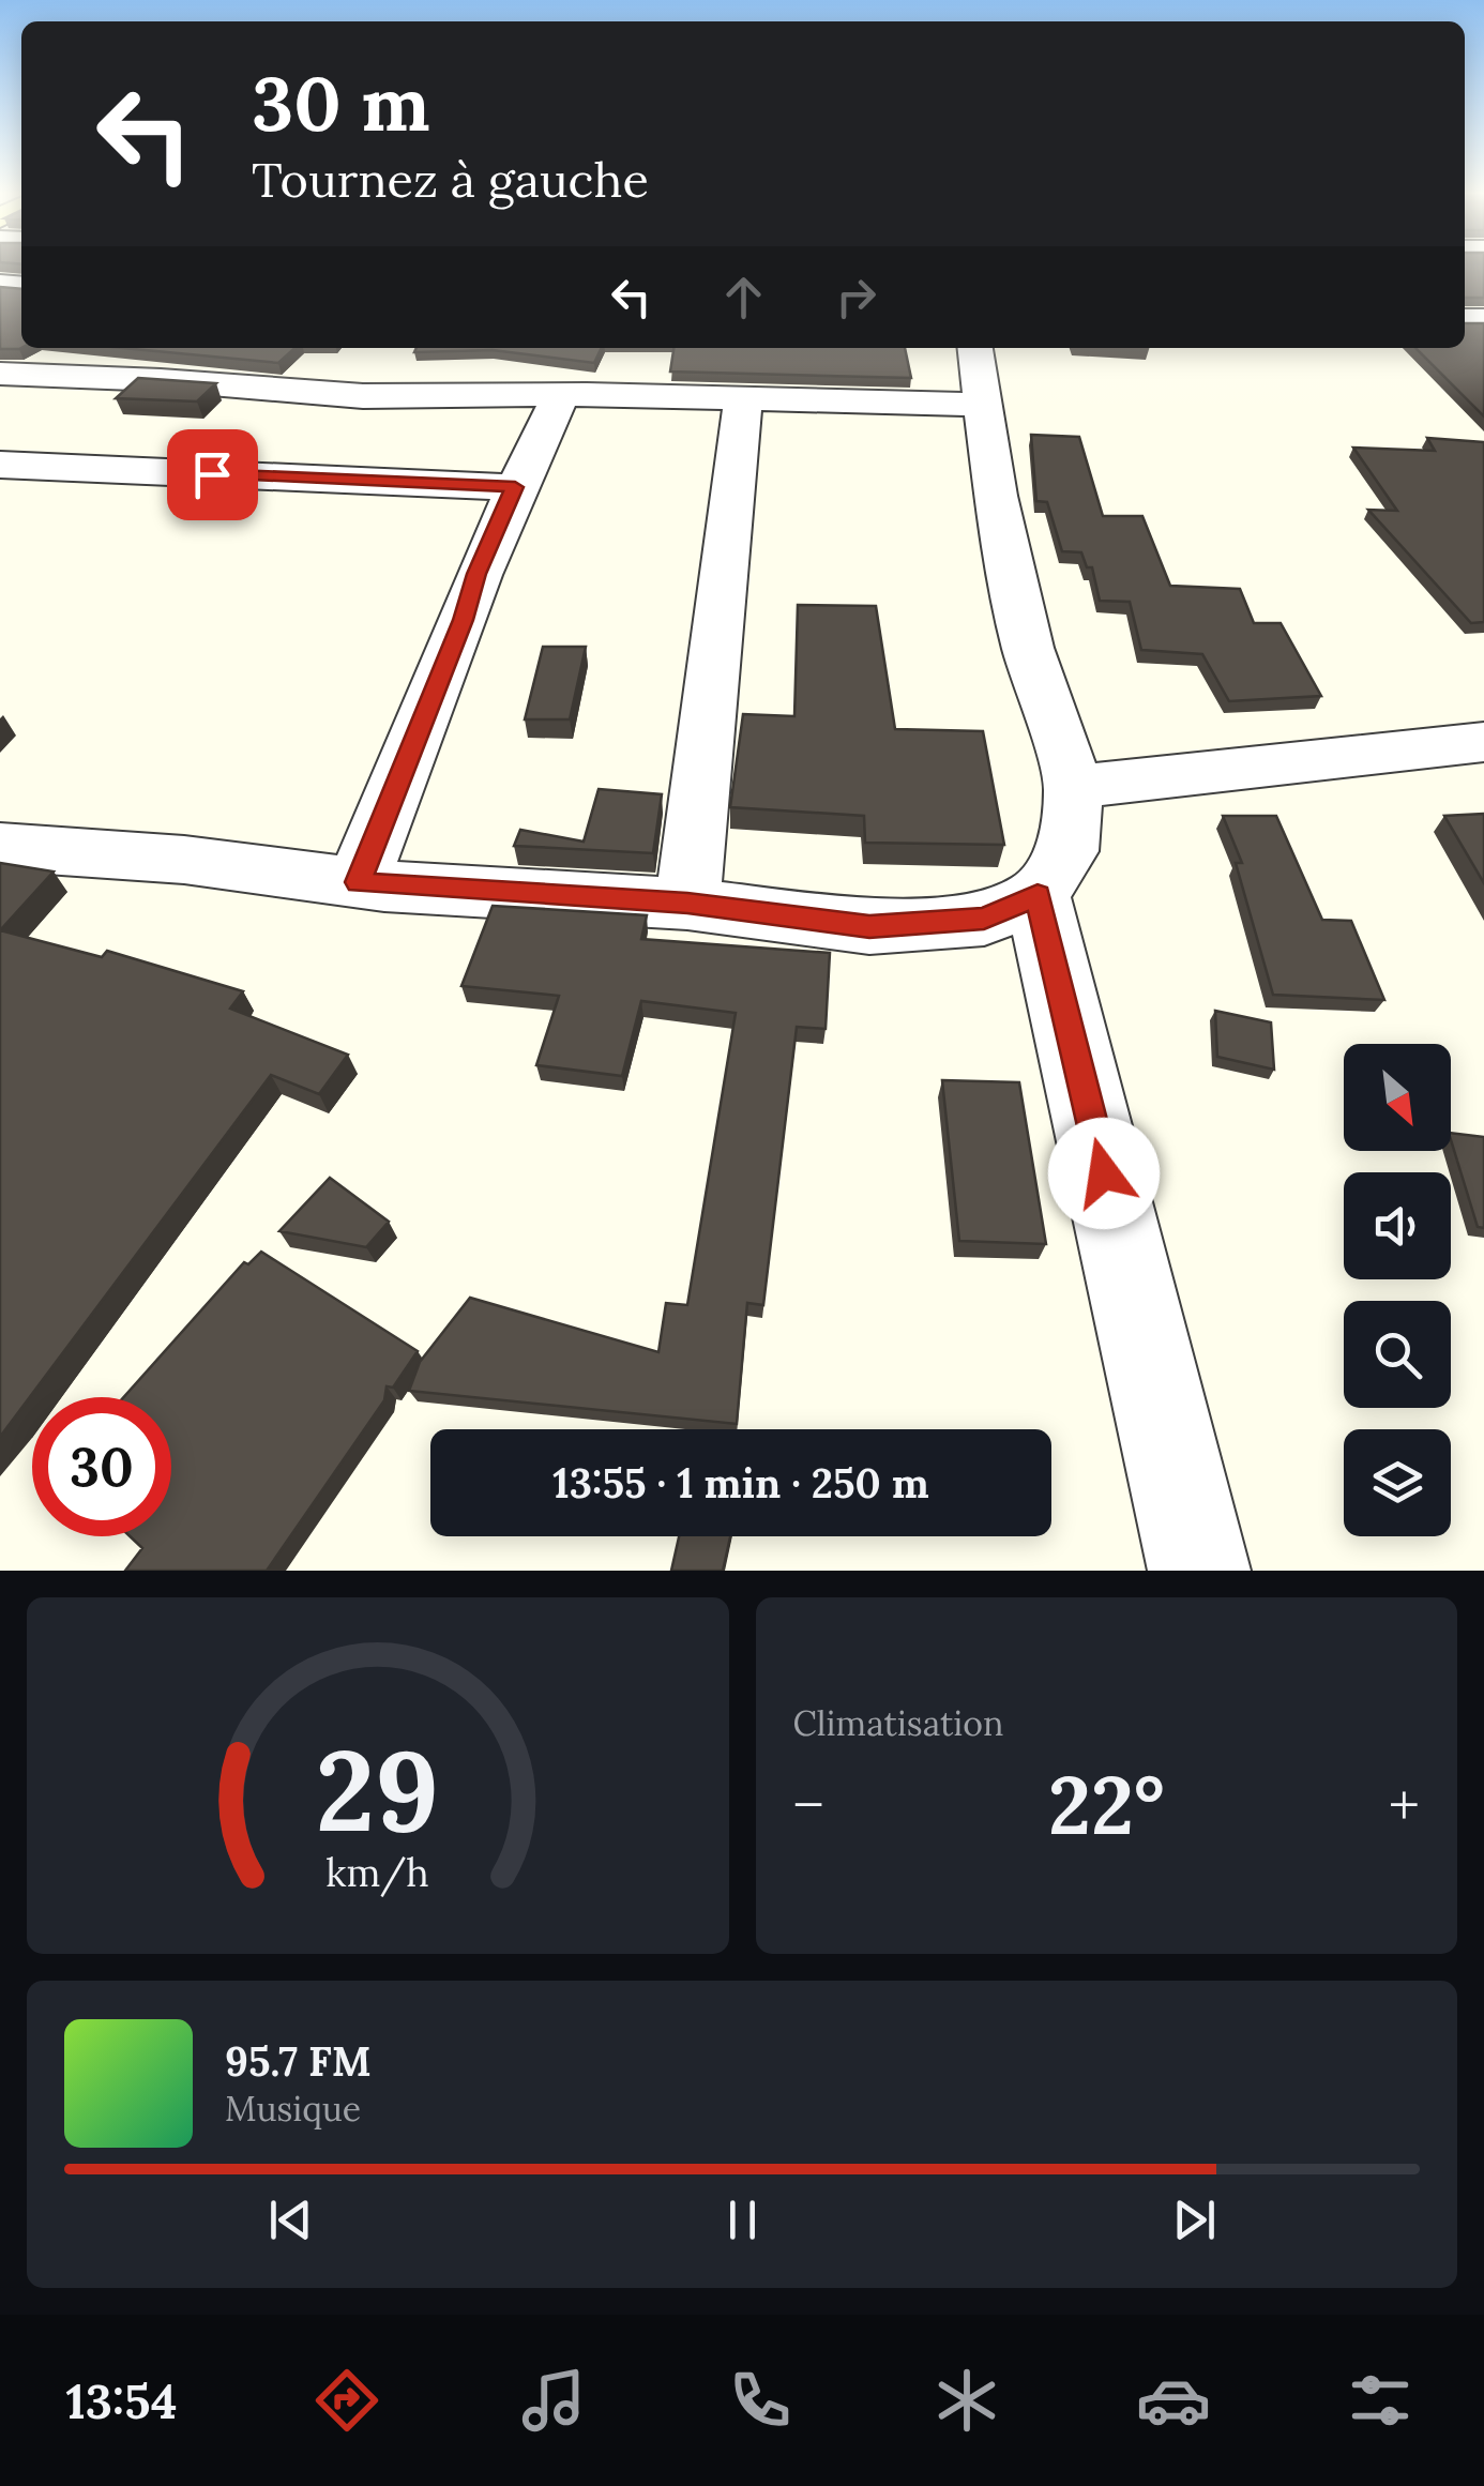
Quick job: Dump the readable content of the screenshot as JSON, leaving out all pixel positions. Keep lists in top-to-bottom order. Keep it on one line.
{"north":"bottom right","page":{"turn":["30 m","Tournez à gauche"],"limit":"30","trip":"13:55 · 1 min · 250 m","tile":"Climatisation","heat":["−","22°","+"],"song":["95.7 FM","Musique"],"tabs":"13:54","gauge":["29","km/h"]}}
